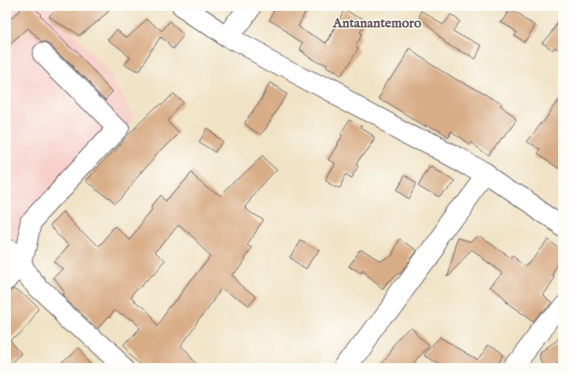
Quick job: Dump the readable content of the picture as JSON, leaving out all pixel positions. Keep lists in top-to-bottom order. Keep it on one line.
{"districts":["Antanantemoro"]}
